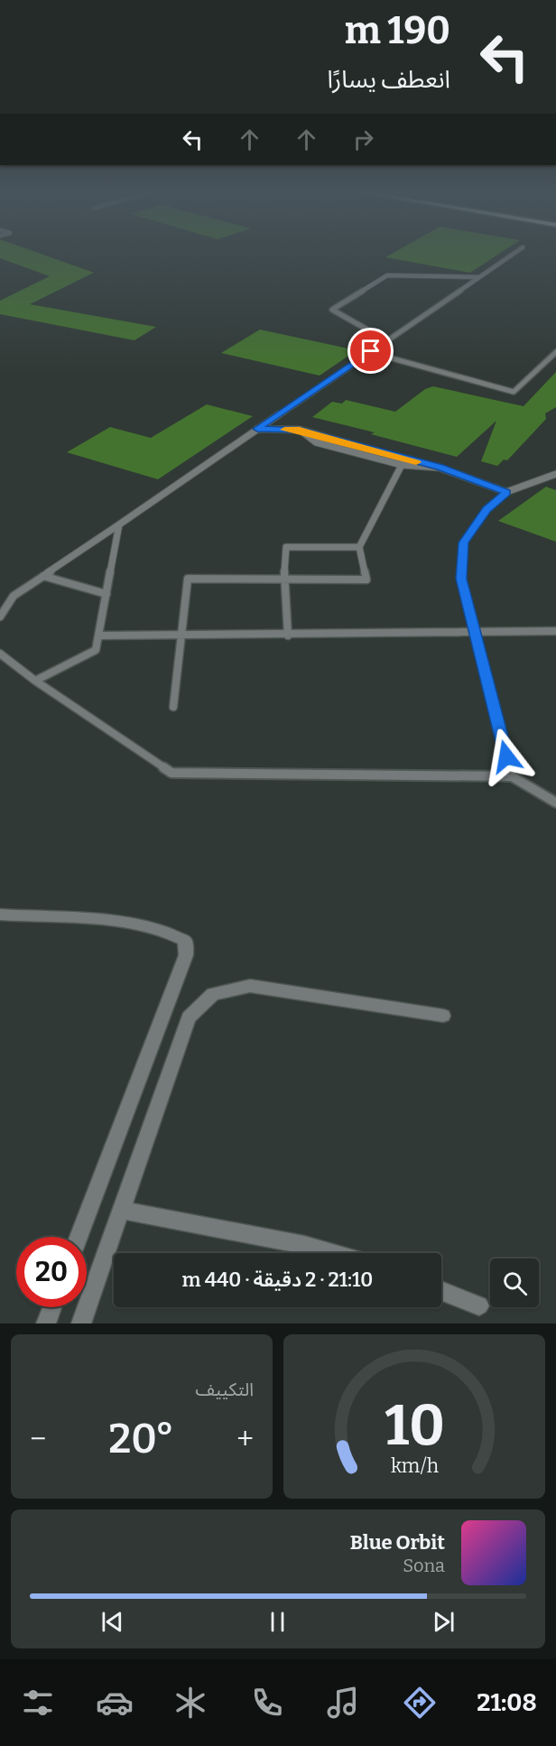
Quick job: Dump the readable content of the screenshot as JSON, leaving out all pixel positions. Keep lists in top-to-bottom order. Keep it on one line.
{"page":{"turn":["190 m","انعطف يسارًا"],"limit":"20","trip":"21:10 · 2 دقيقة · 440 m","tile":"التكييف","heat":["−","20°","+"],"song":["Blue Orbit","Sona"],"tabs":"21:08","gauge":["10","km/h"]}}
